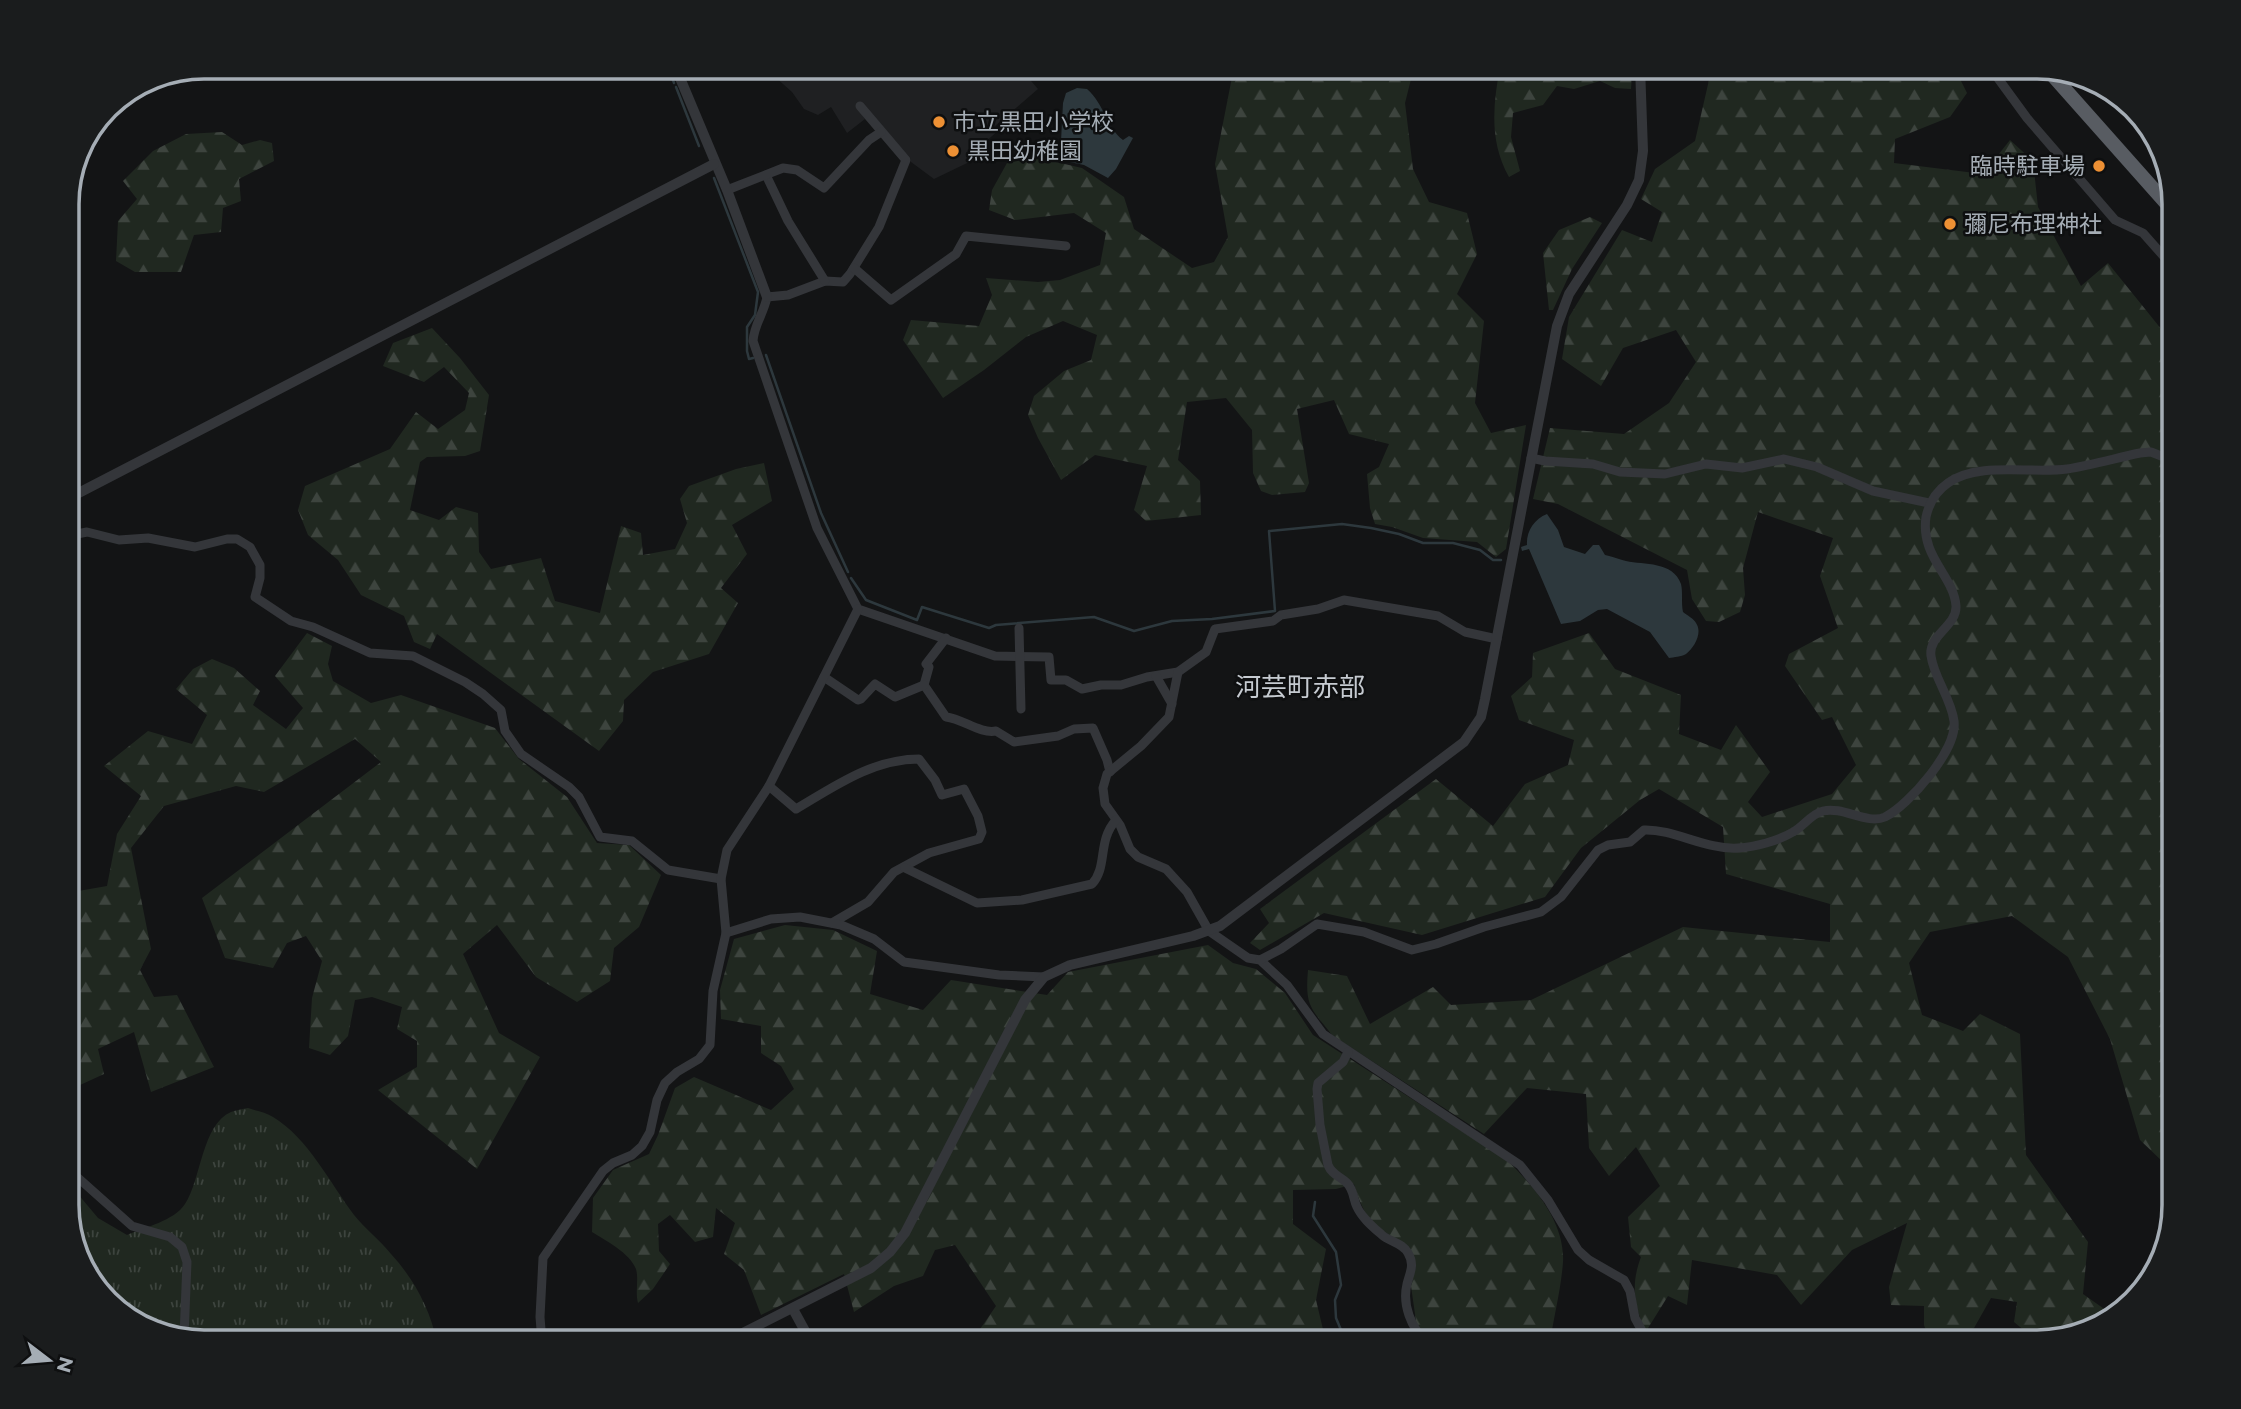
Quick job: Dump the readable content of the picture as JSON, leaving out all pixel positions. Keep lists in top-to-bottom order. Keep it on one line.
{"districts":["河芸町赤部"],"places":["市立黒田小学校","黒田幼稚園","臨時駐車場","彌尼布理神社"],"north":"right"}
